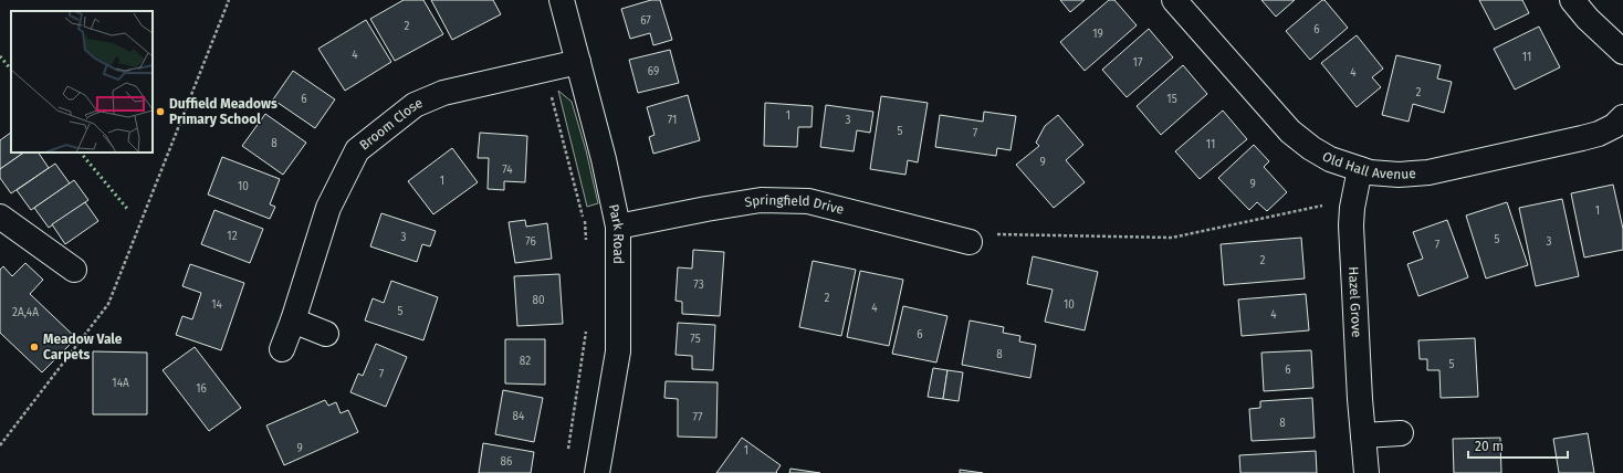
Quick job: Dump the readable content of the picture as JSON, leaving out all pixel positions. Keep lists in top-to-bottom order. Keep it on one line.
{"streets":{"street":["Broom Close","Old Hall Avenue","Springfield Drive","Park Road","Hazel Grove"]},"crossings":[["Broom Close","Park Road"],["Old Hall Avenue","Hazel Grove"],["Springfield Drive","Park Road"]],"places":["Duffield Meadows Primary School","Meadow Vale Carpets"],"house_numbers":["67","2","6","19","4","11","17","69","4","2","6","15","1","71","3","5","7","8","11","9","74","1","9","10","1","12","3","5","76","3","7","2","73","2","80","14","10","4","5","2A,4A","4","6","75","8","82","5","6","7","14A","16","84","77","8","9","1","86"],"scale_bar":"20 m"}
